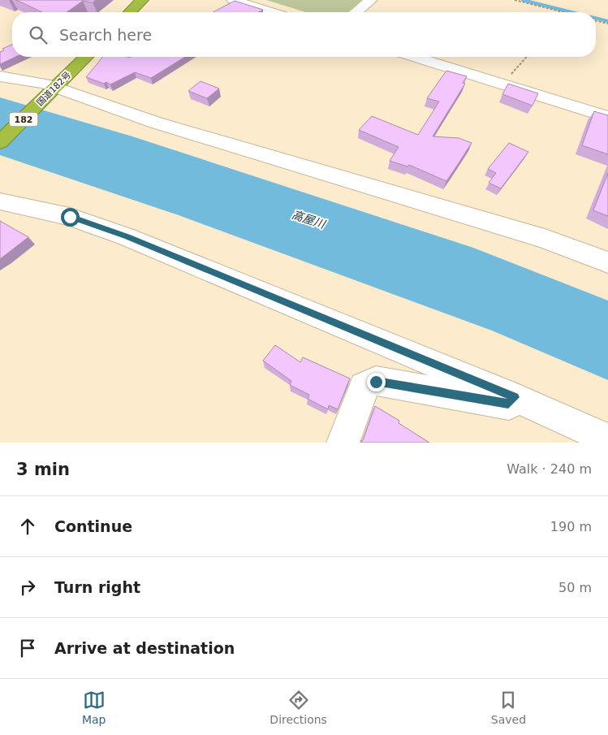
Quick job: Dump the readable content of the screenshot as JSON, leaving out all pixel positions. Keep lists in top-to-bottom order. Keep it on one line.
{"streets":{"highway":["国道182号","182"]},"water":["高屋川"],"page":{"search":"Search here","heading":["3 min","Walk · 240 m"],"list":[["Continue","190 m"],["Turn right","50 m"],"Arrive at destination"],"nav":["Map","Directions","Saved"]}}
